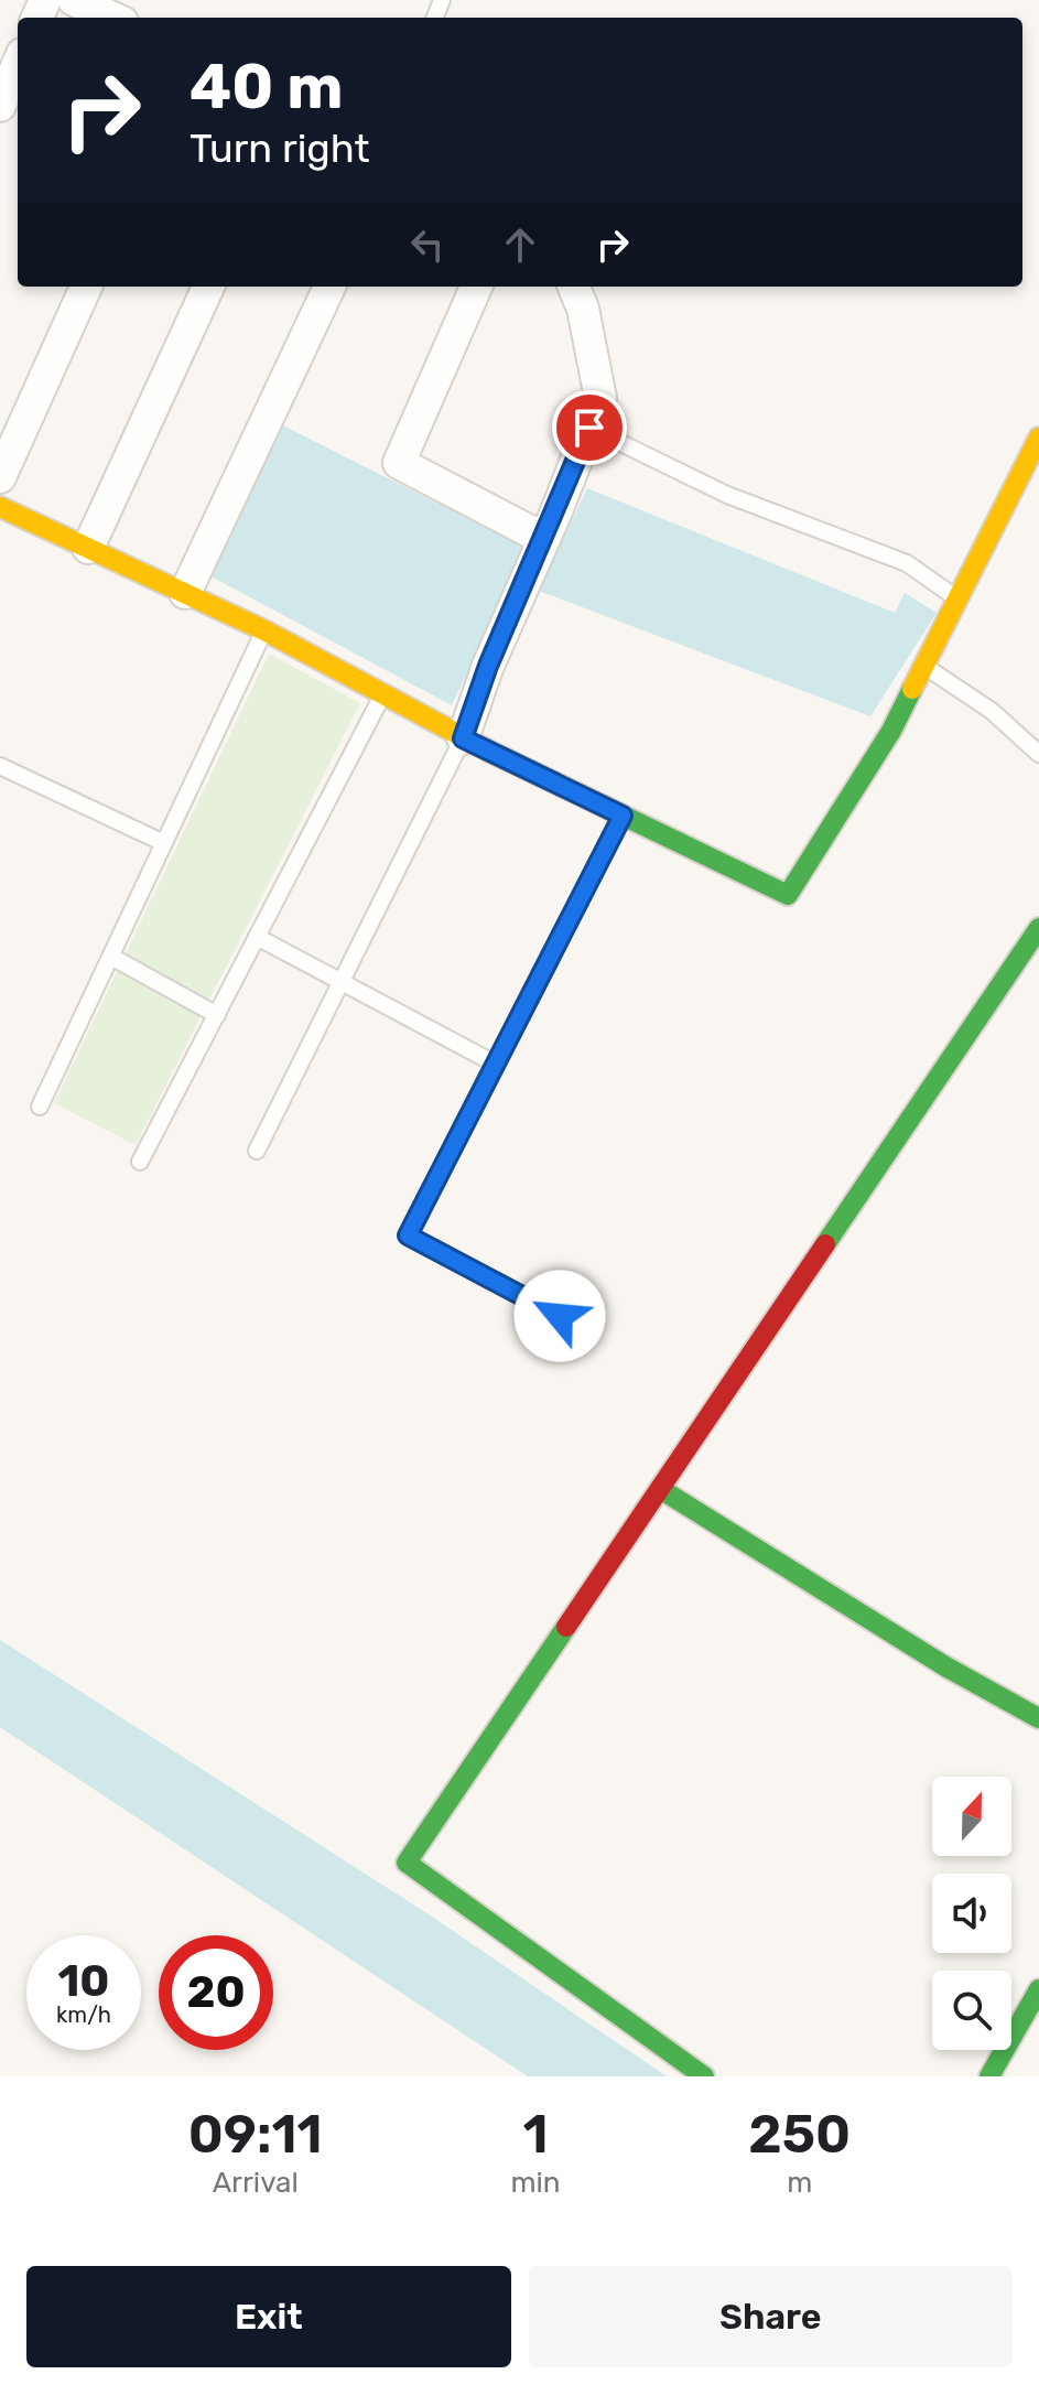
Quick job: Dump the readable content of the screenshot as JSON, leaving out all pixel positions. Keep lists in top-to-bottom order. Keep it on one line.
{"north":"top","page":{"turn":["40 m","Turn right"],"speed":"10 km/h","limit":"20","eta":["09:11","Arrival","1","min","250","m"],"buttons":["Exit","Share"]}}
